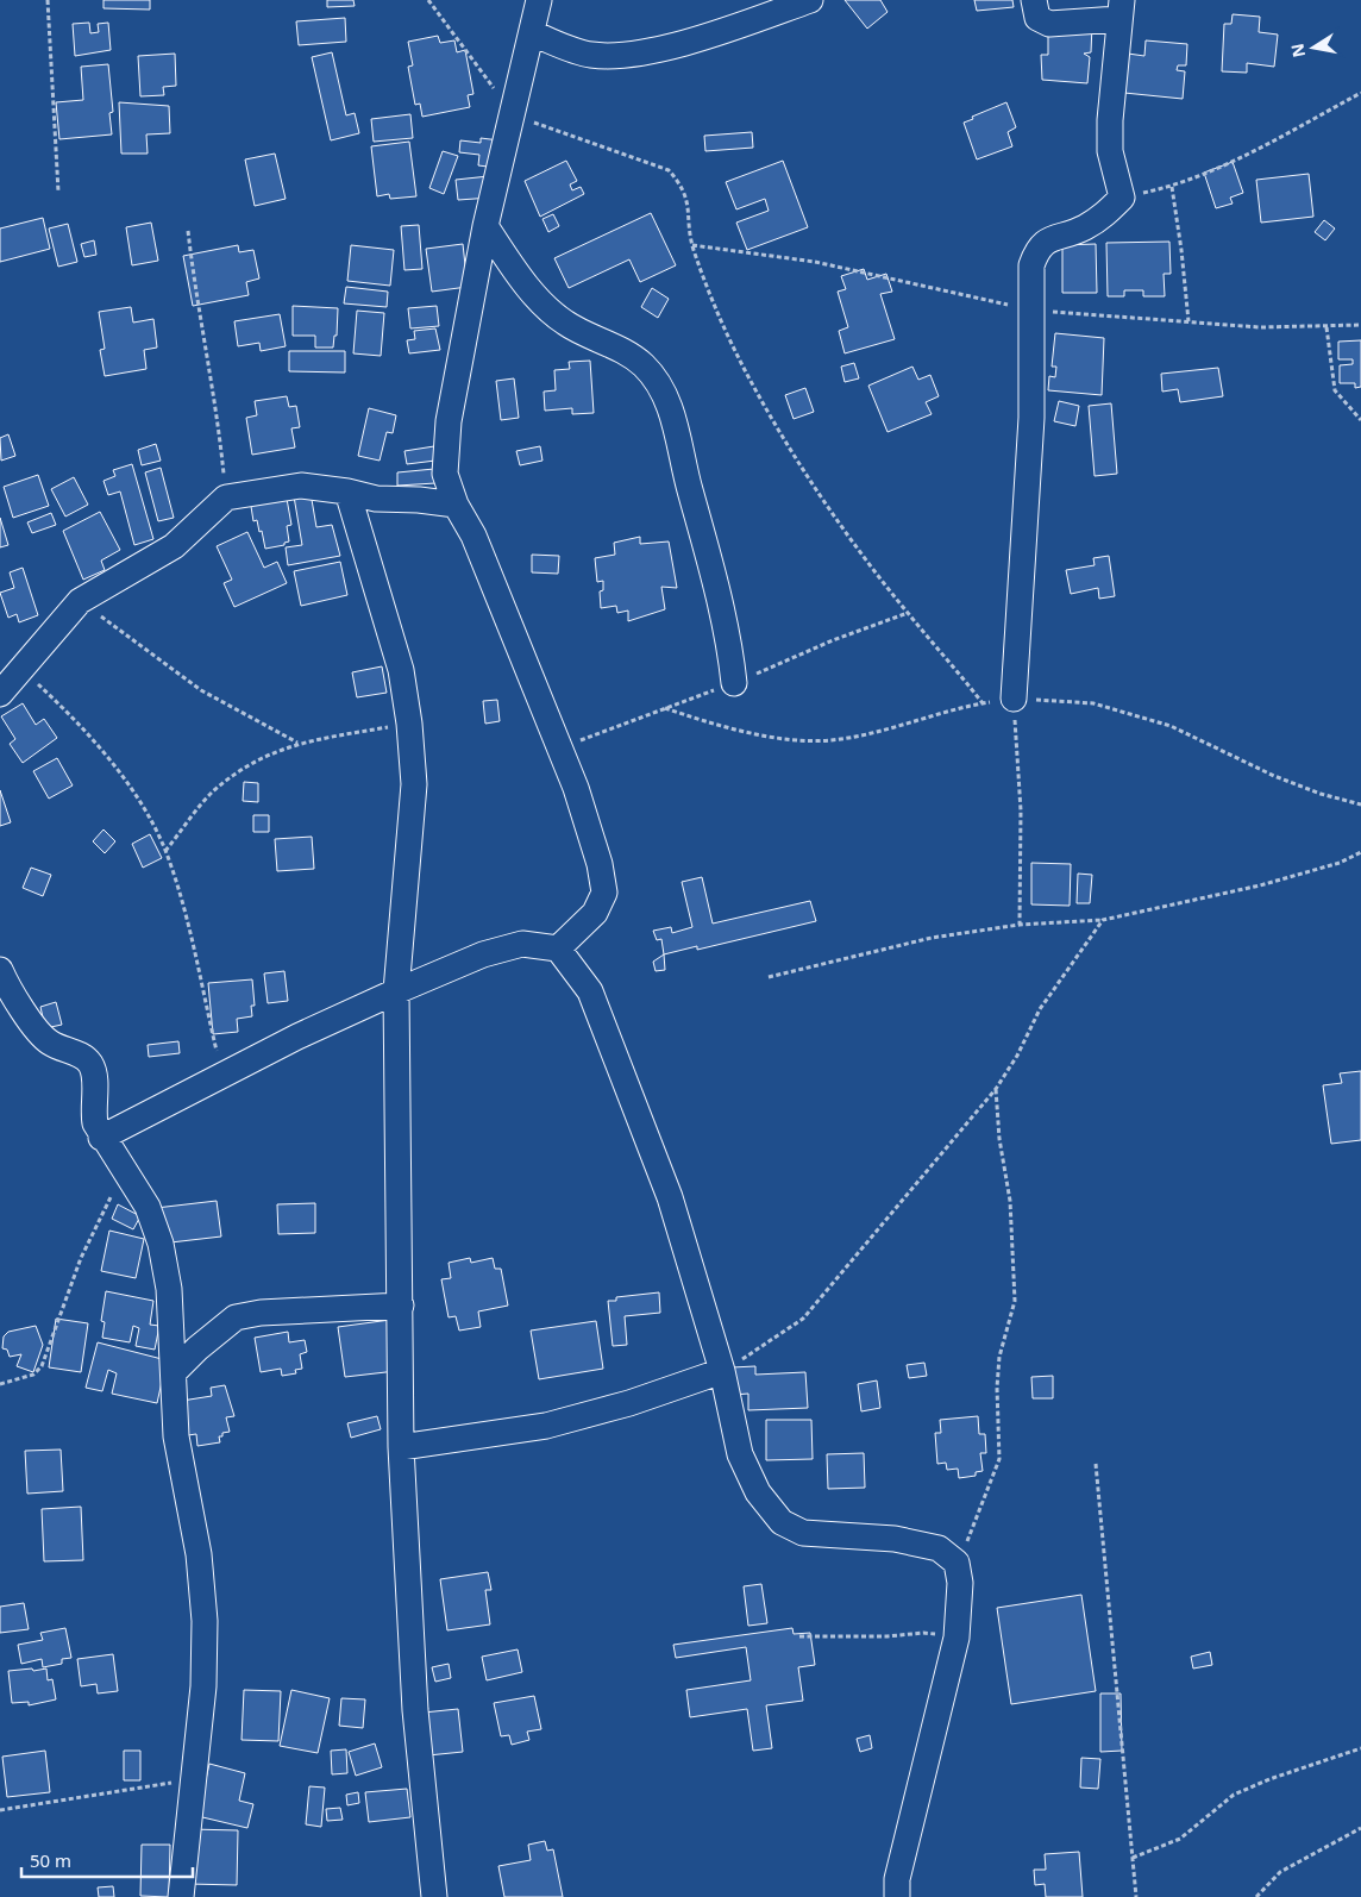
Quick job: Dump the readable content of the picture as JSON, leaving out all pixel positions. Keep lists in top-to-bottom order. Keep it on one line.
{"scale_bar":"50 m","north":"left"}
